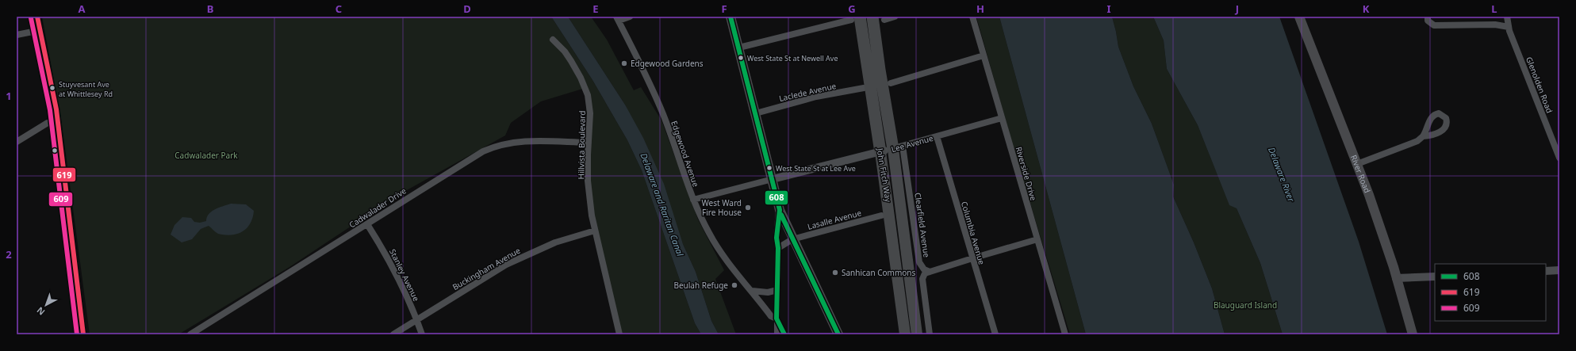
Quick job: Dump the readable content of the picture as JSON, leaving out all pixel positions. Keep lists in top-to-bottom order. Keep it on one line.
{"streets":{"highway":["John Fitch Way"],"main road":["River Road"],"street":["Glenolden Road","Laclede Avenue","Lee Avenue","Hillvista Boulevard","Edgewood Avenue","Riverside Drive","Cadwalader Drive","Lasalle Avenue","Clearfield Avenue","Columbia Avenue","Buckingham Avenue","Stanley Avenue"]},"crossings":[["Lee Avenue","Edgewood Avenue"],["Lee Avenue","Riverside Drive"],["Lee Avenue","John Fitch Way"],["Lee Avenue","Clearfield Avenue"],["Lee Avenue","Columbia Avenue"],["Hillvista Boulevard","Cadwalader Drive"],["Hillvista Boulevard","Buckingham Avenue"],["John Fitch Way","Clearfield Avenue"],["Cadwalader Drive","Stanley Avenue"],["Buckingham Avenue","Stanley Avenue"]],"water":["Delaware River","Delaware and Raritan Canal"],"parks":["Cadwalader Park","Blauguard Island"],"places":["West State St at Newell Ave","Edgewood Gardens","Stuyvesant Ave at Whittlesey Rd","West State St at Lee Ave","West Ward Fire House","Sanhican Commons","Beulah Refuge"],"lines":["transit line 608","transit line 619","transit line 609"],"legend":["608","619","609"],"north":"bottom left","grid":{"columns":["A","B","C","D","E","F","G","H","I","J","K","L"],"rows":["1","2"]}}
